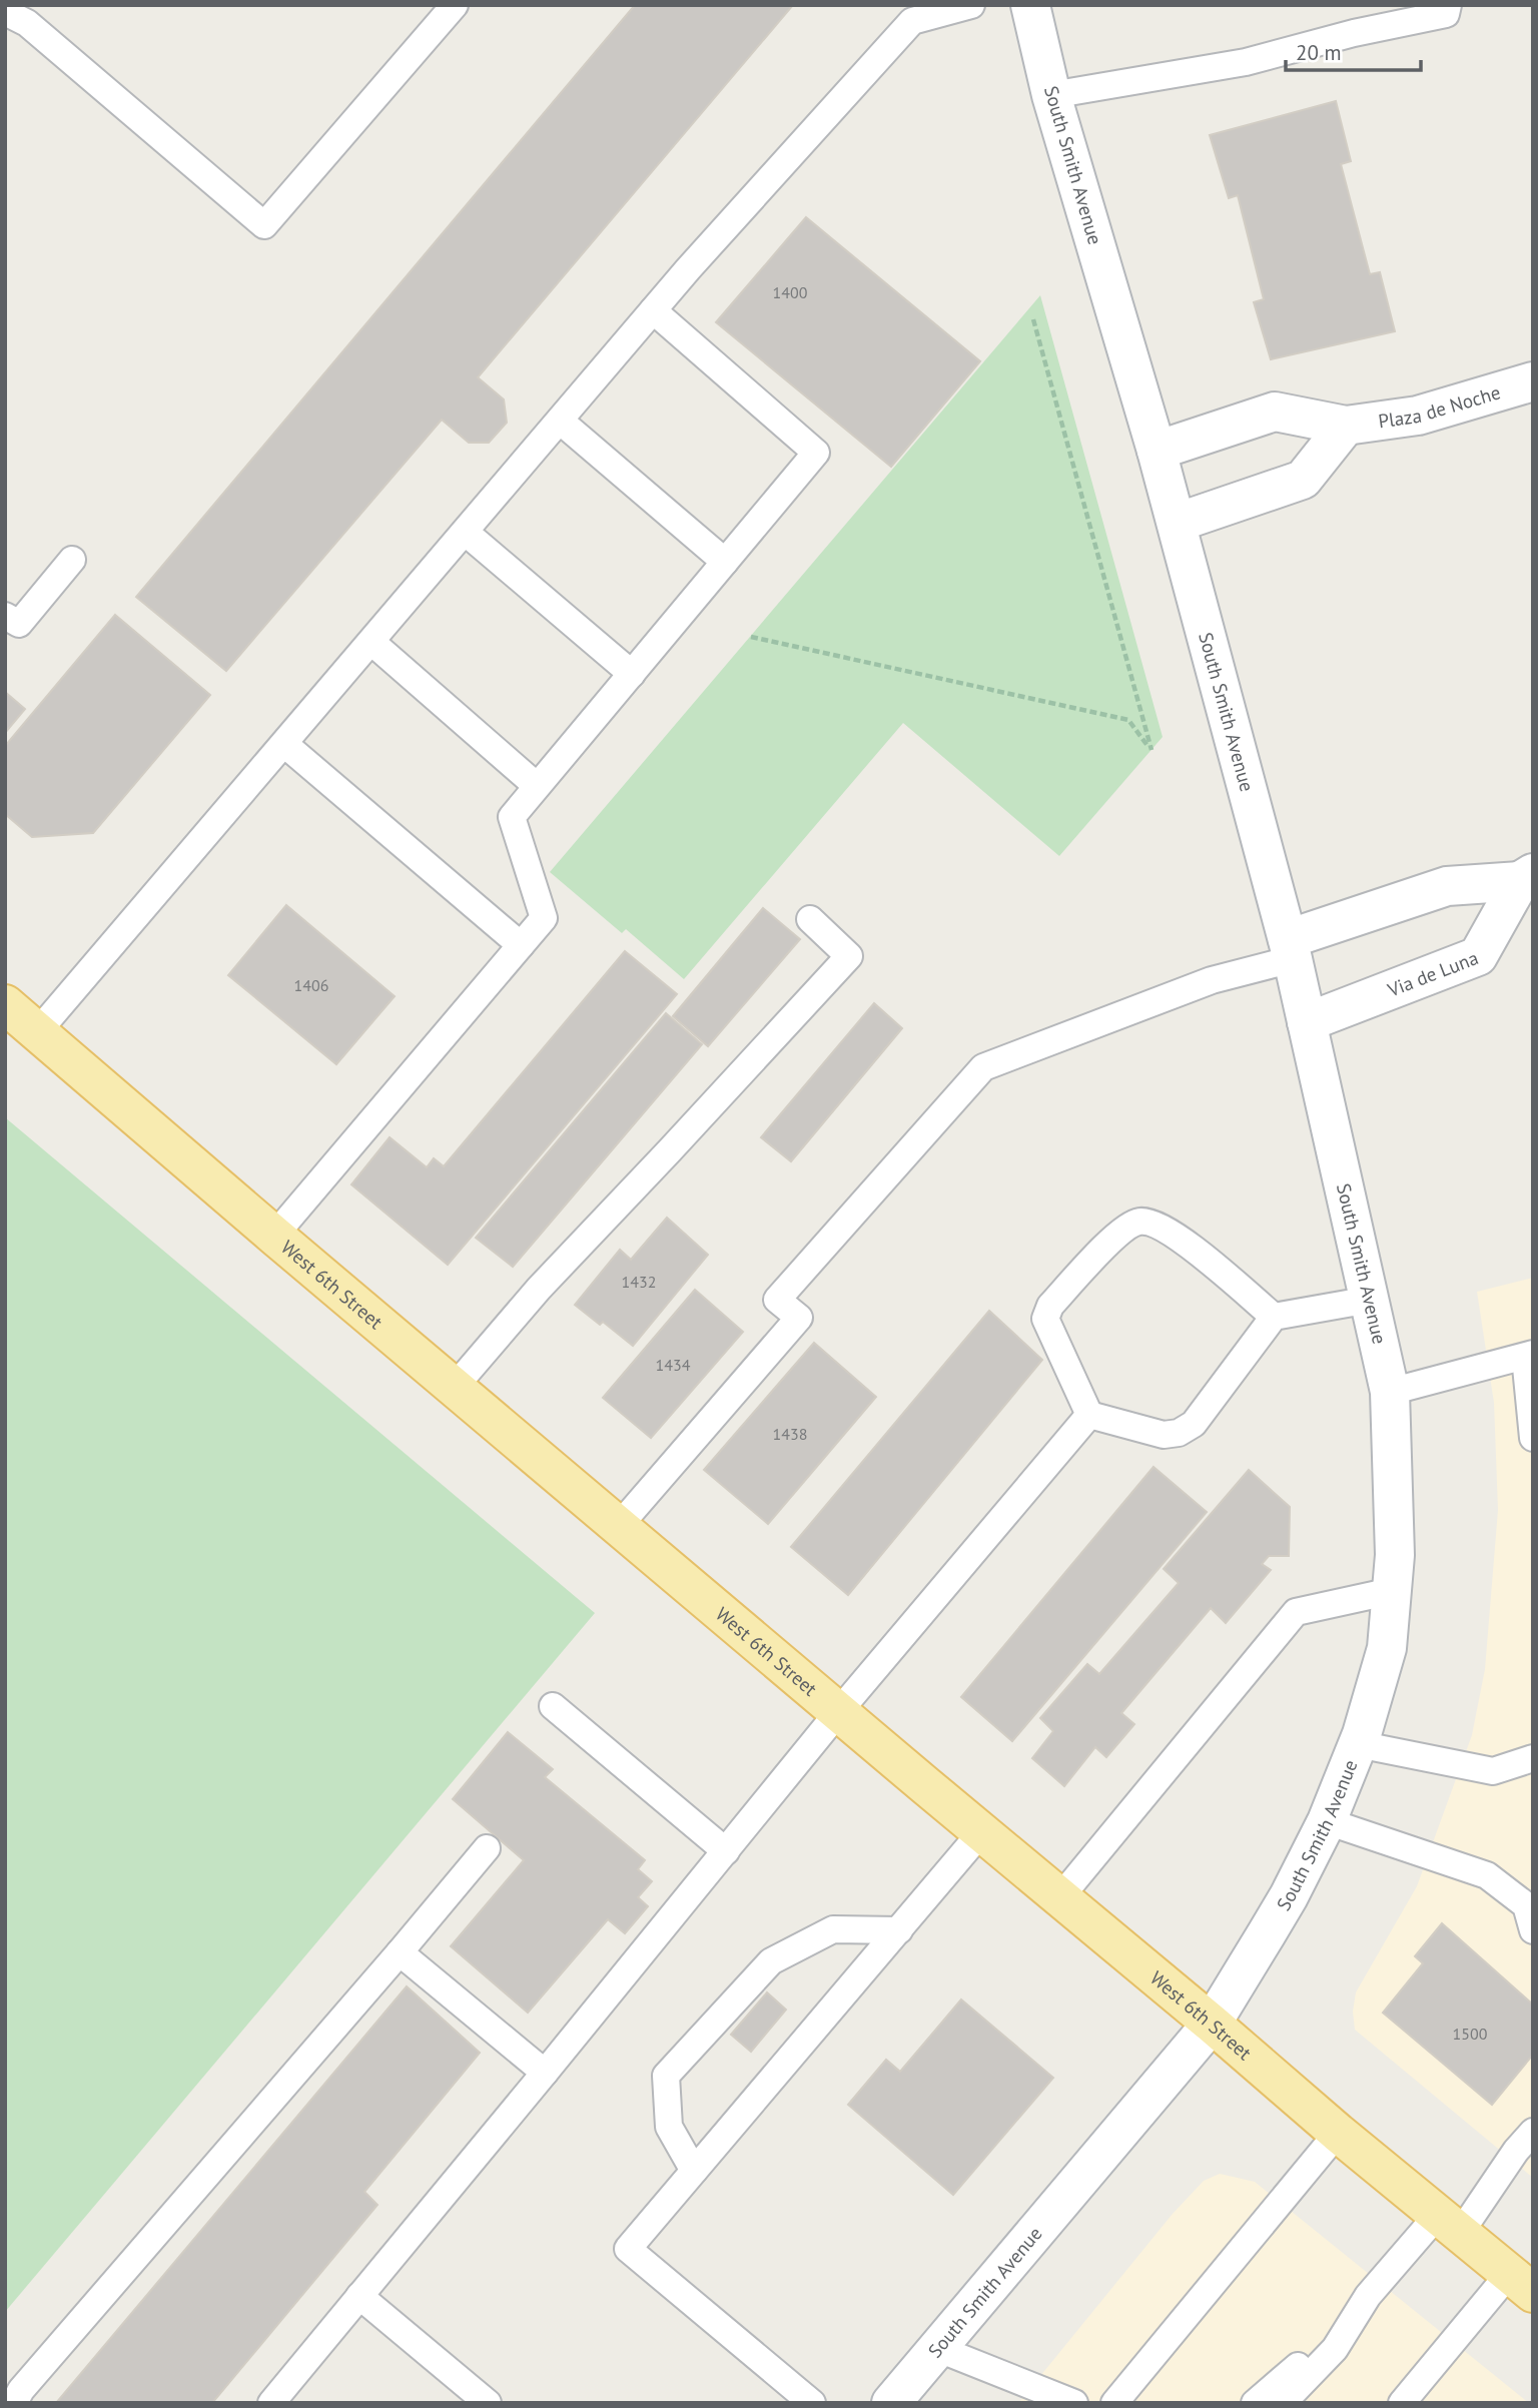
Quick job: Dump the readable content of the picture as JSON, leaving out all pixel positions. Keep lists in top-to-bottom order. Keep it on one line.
{"streets":{"main road":["South Smith Avenue","Plaza de Noche","Via de Luna","West 6th Street"]},"crossings":[["South Smith Avenue","Plaza de Noche"],["South Smith Avenue","Via de Luna"],["South Smith Avenue","West 6th Street"]],"house_numbers":["1400","1406","1432","1434","1438","1500"],"scale_bar":"20 m"}
